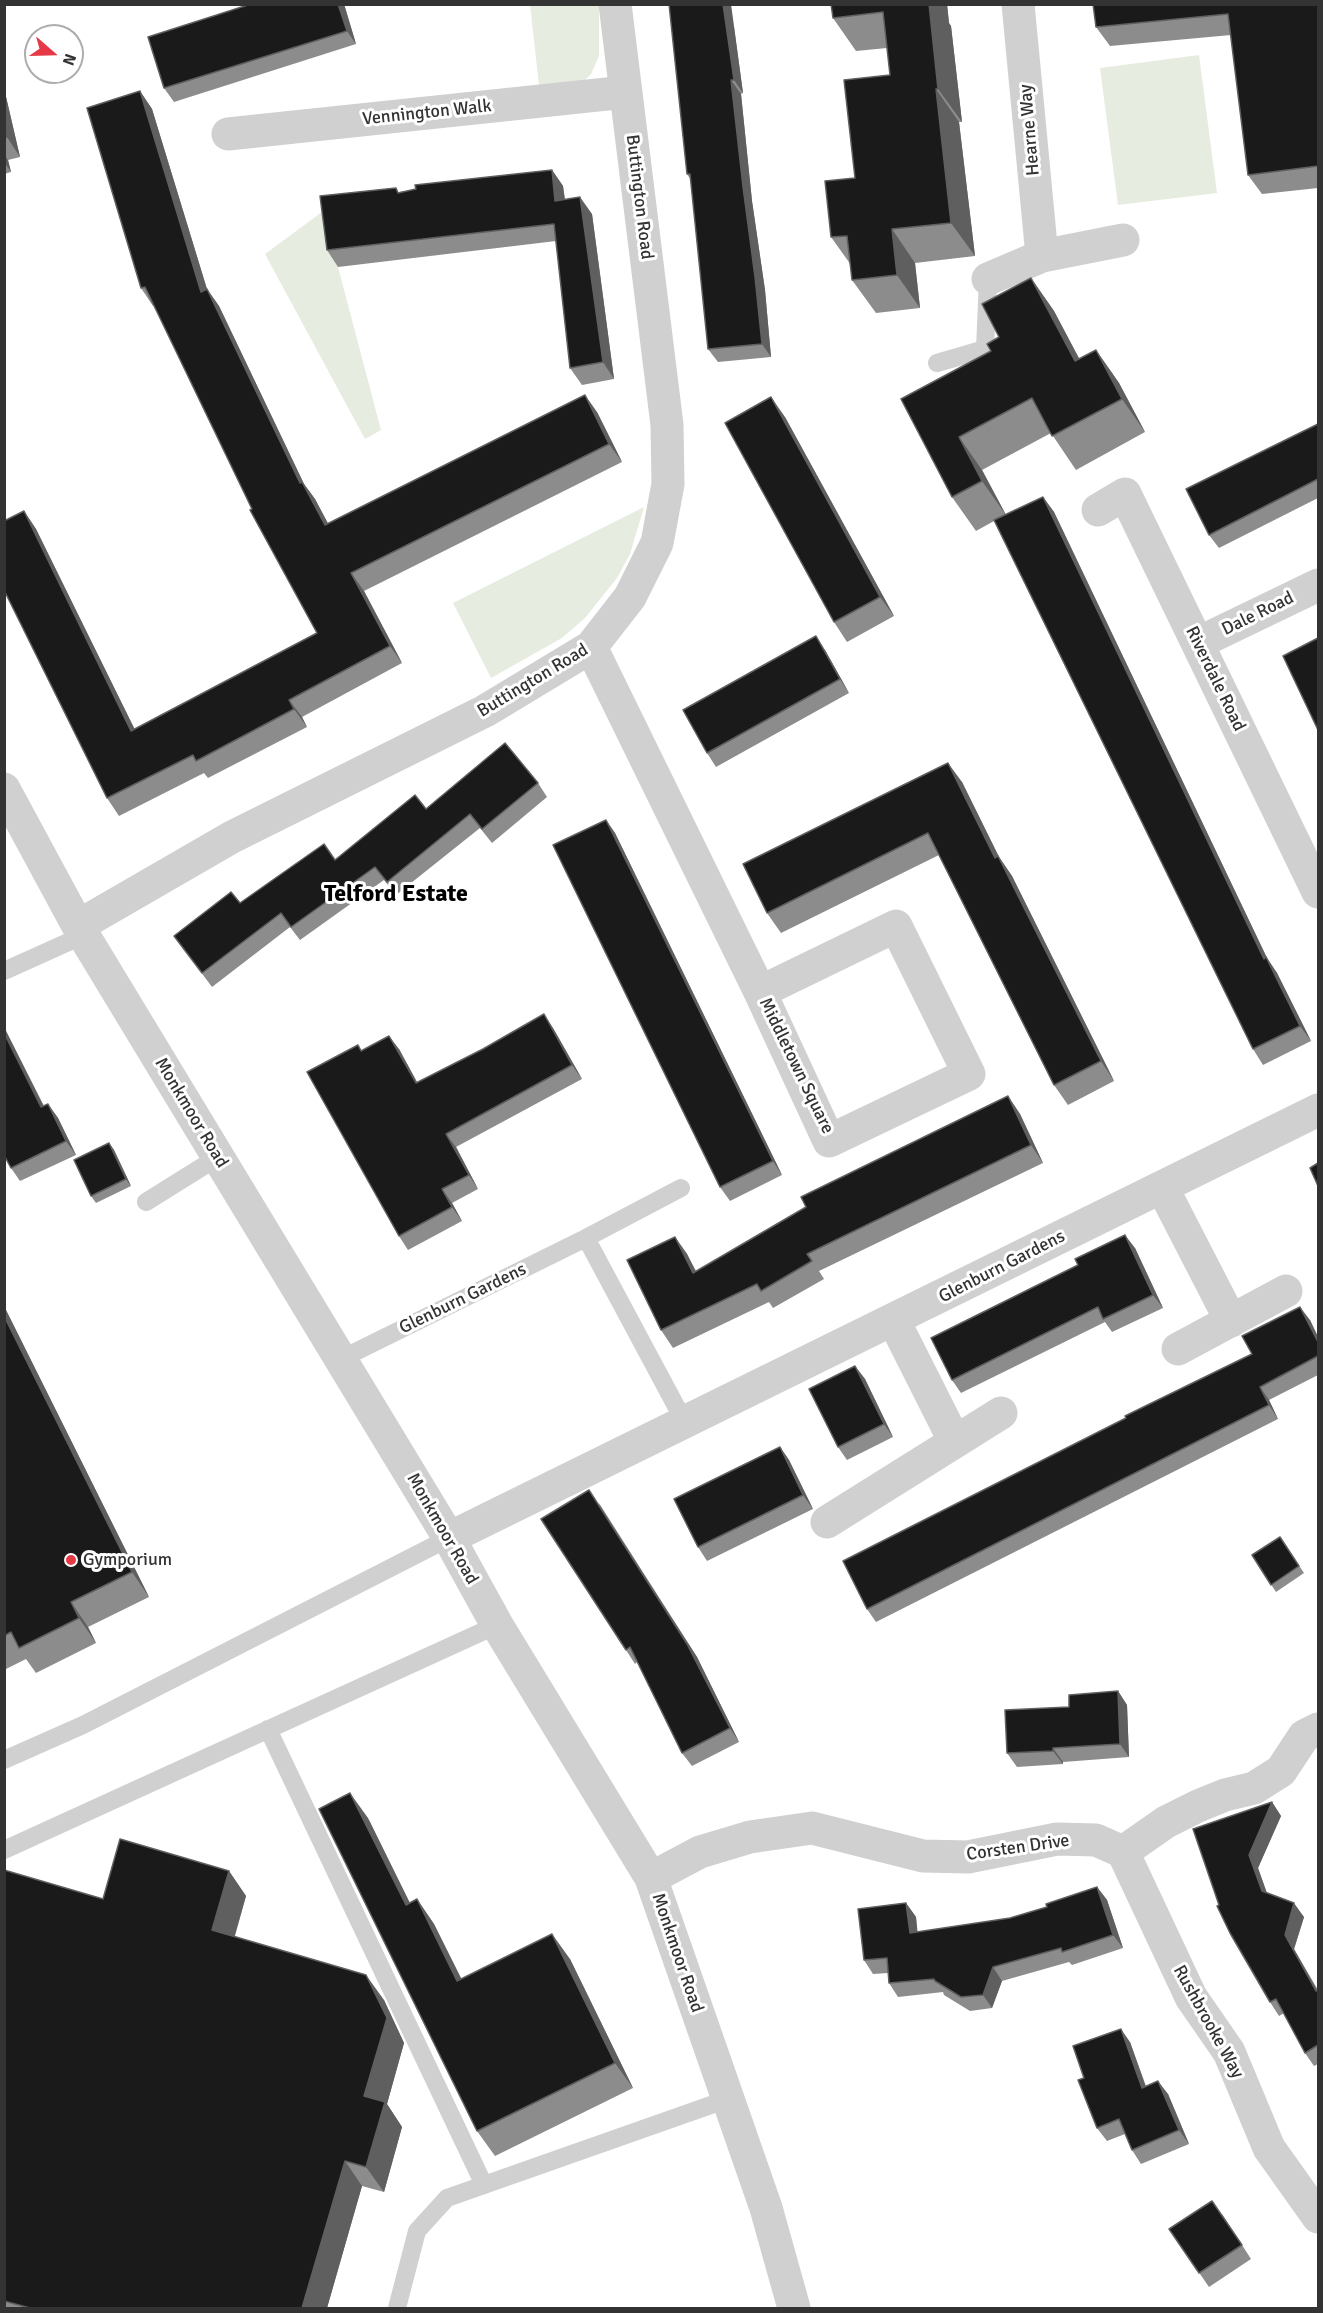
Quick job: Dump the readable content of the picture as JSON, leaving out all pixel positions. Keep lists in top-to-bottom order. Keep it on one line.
{"streets":{"street":["Vennington Walk","Hearne Way","Buttington Road","Dale Road","Riverdale Road","Middletown Square","Monkmoor Road","Glenburn Gardens","Corsten Drive","Rushbrooke Way"]},"crossings":[["Vennington Walk","Buttington Road"],["Buttington Road","Middletown Square"],["Buttington Road","Monkmoor Road"],["Dale Road","Riverdale Road"],["Monkmoor Road","Glenburn Gardens"],["Monkmoor Road","Corsten Drive"],["Corsten Drive","Rushbrooke Way"]],"districts":["Telford Estate"],"places":["Gymporium"],"north":"right"}
